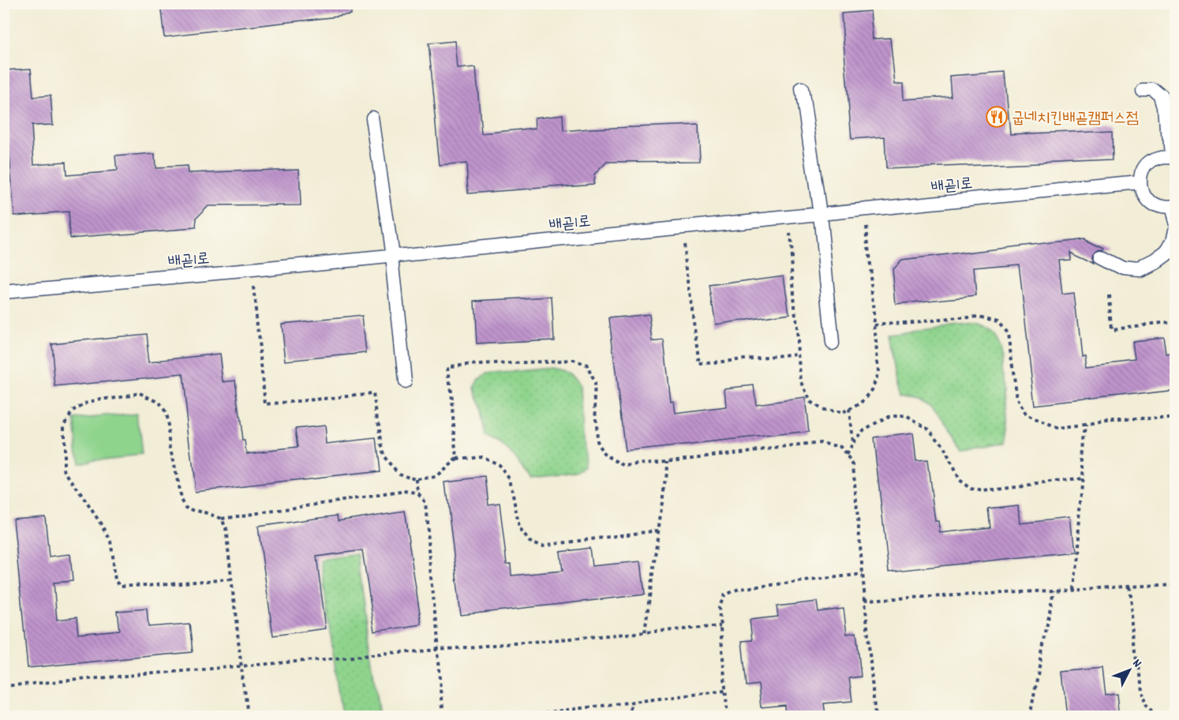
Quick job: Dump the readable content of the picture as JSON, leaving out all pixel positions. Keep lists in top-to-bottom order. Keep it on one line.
{"streets":{"lane":["배곧1로"]},"places":{"restaurant":["굽네치킨배곧캠퍼스점"]},"north":"top right"}
